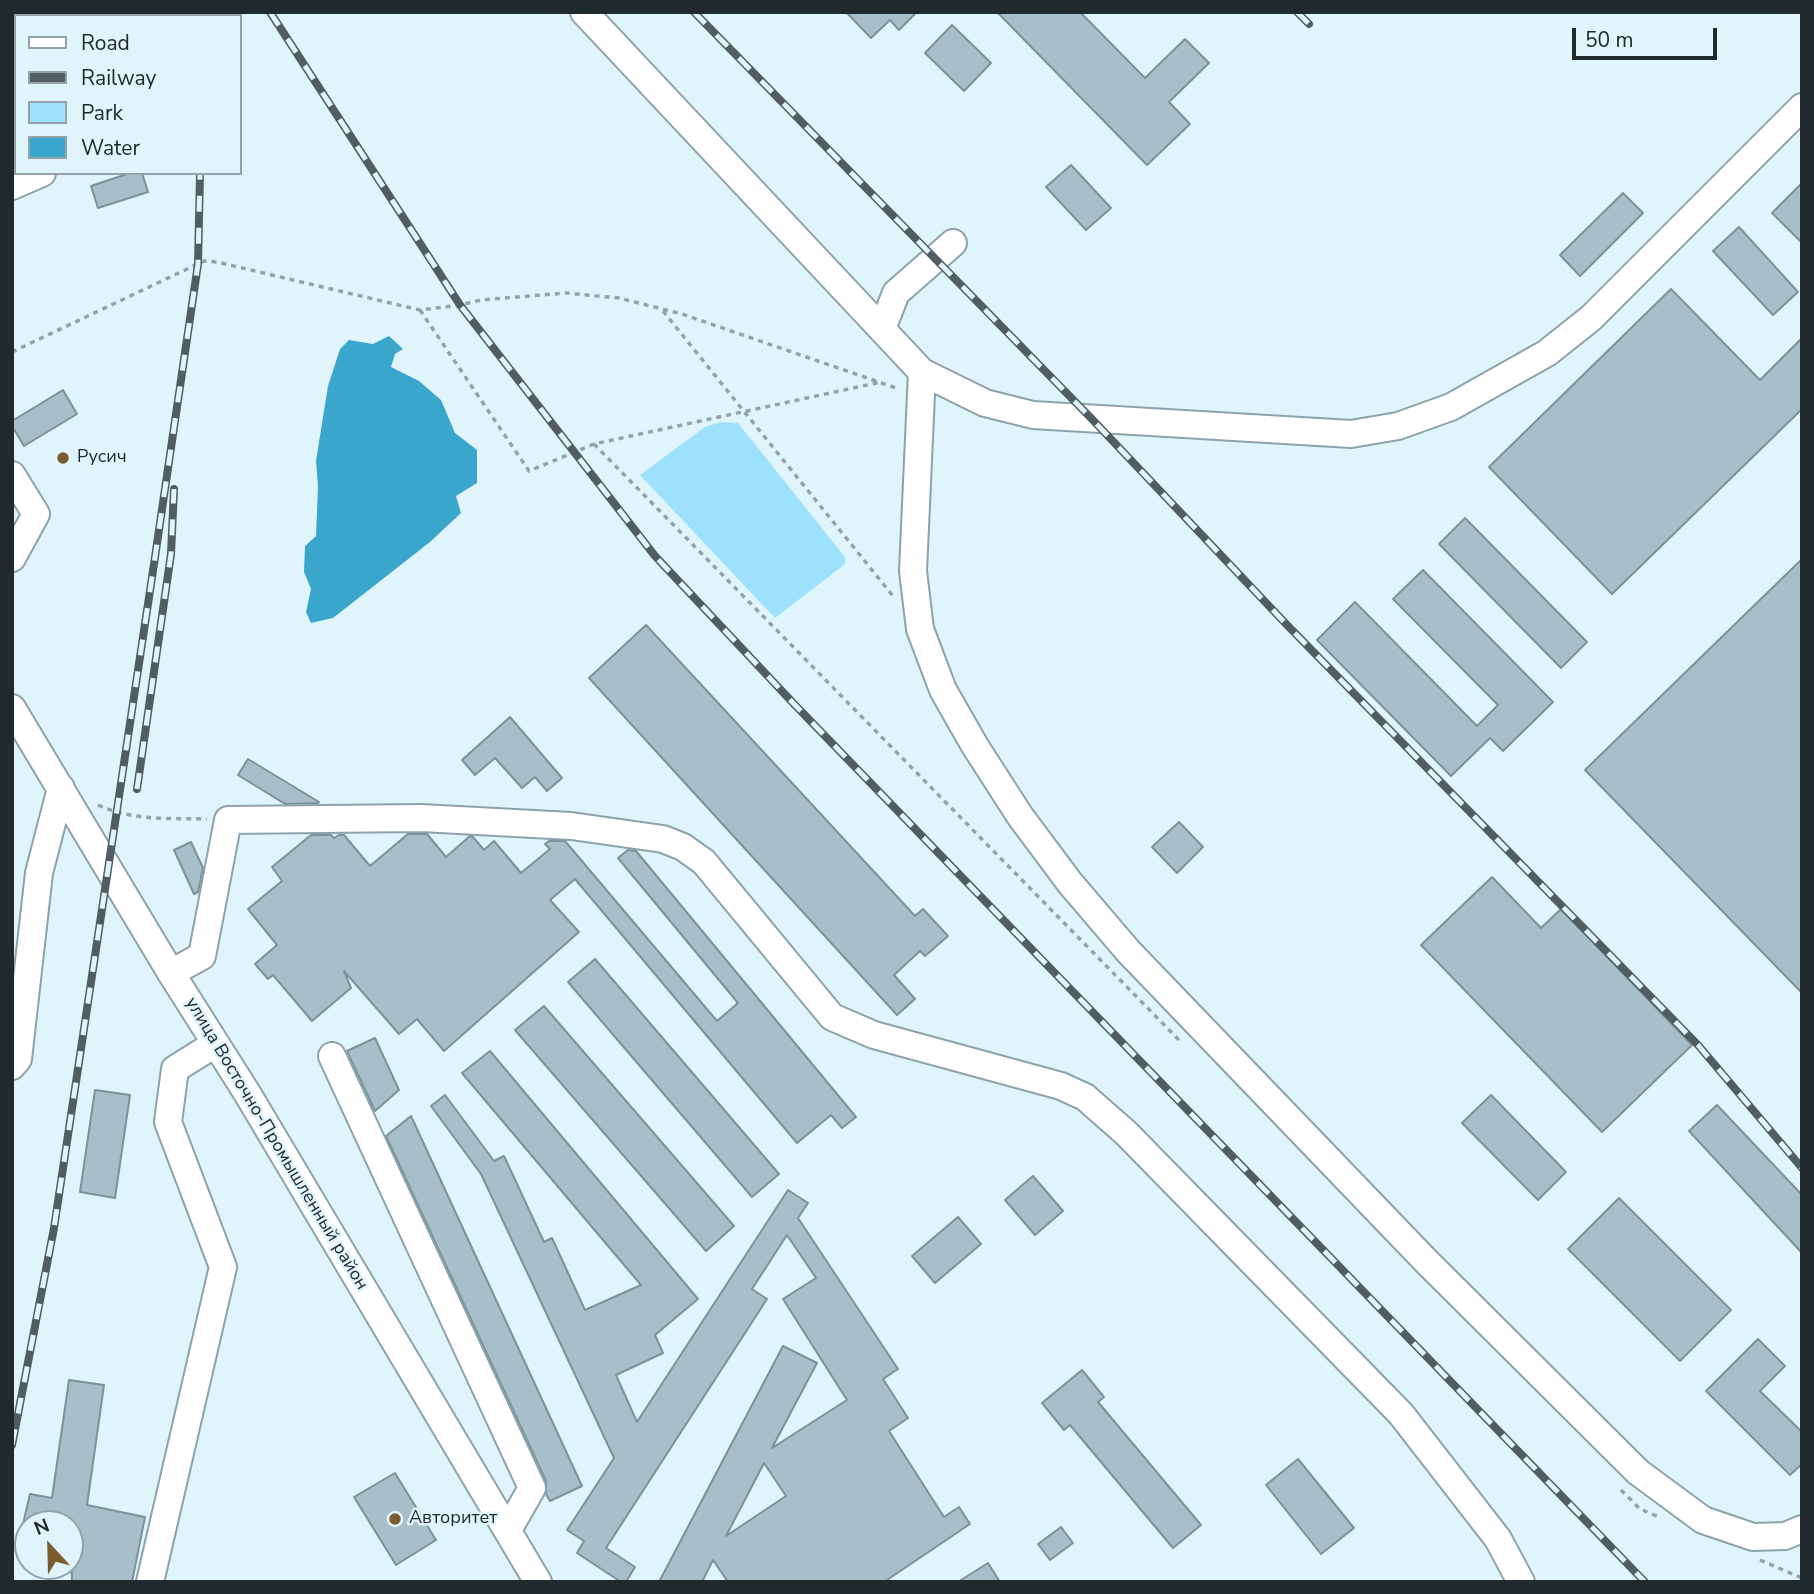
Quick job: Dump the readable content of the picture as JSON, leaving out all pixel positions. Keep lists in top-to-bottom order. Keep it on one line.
{"streets":{"street":["улица Восточно-Промышленный район"]},"places":["Русич","Авторитет"],"legend":["Road","Railway","Park","Water"],"scale_bar":"50 m","north":"top"}
